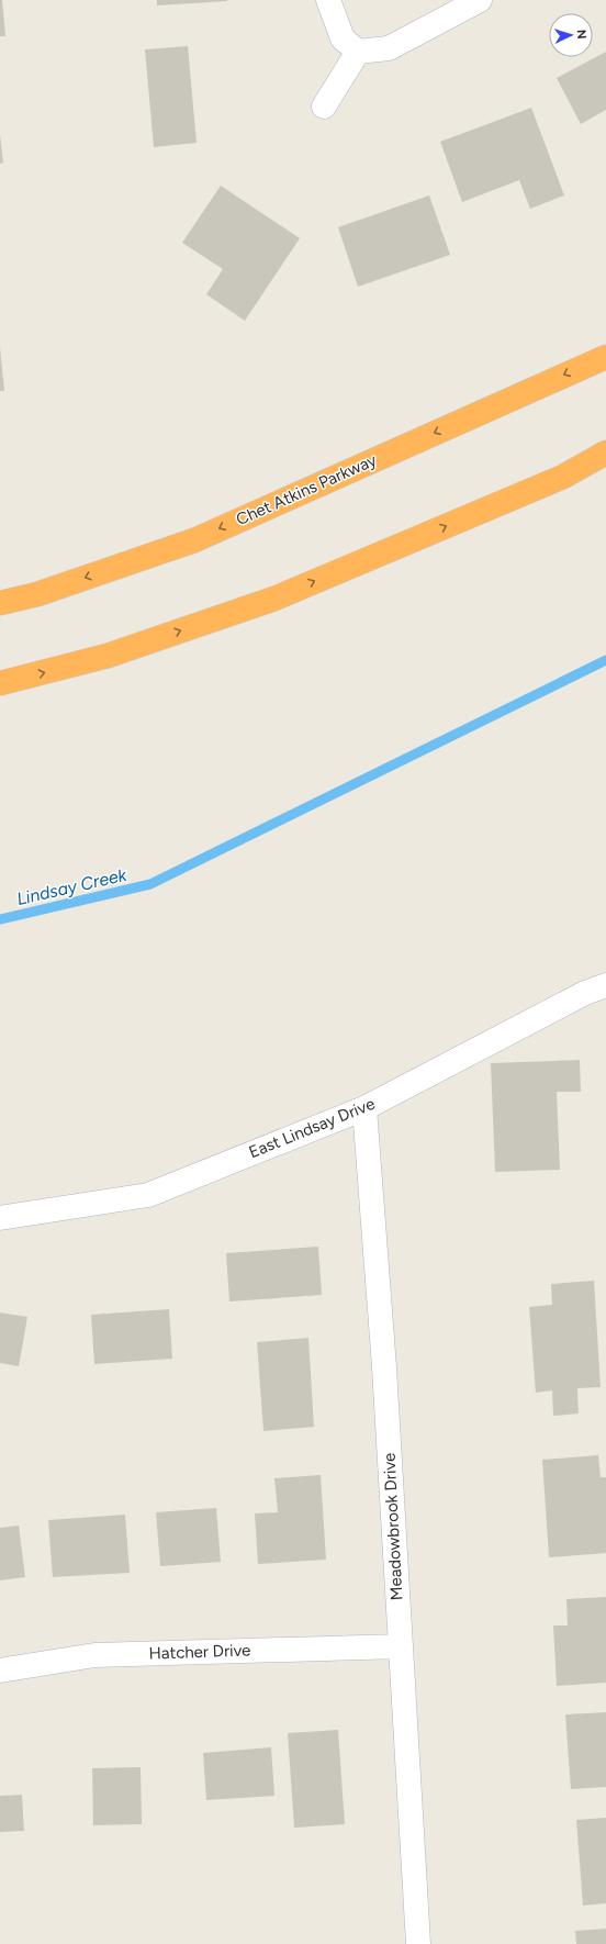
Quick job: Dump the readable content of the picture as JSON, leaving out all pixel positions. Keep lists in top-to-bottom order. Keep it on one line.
{"streets":{"highway":["Chet Atkins Parkway"],"street":["East Lindsay Drive","Meadowbrook Drive","Hatcher Drive"]},"crossings":[["East Lindsay Drive","Meadowbrook Drive"],["Meadowbrook Drive","Hatcher Drive"]],"water":["Lindsay Creek"],"north":"right"}
